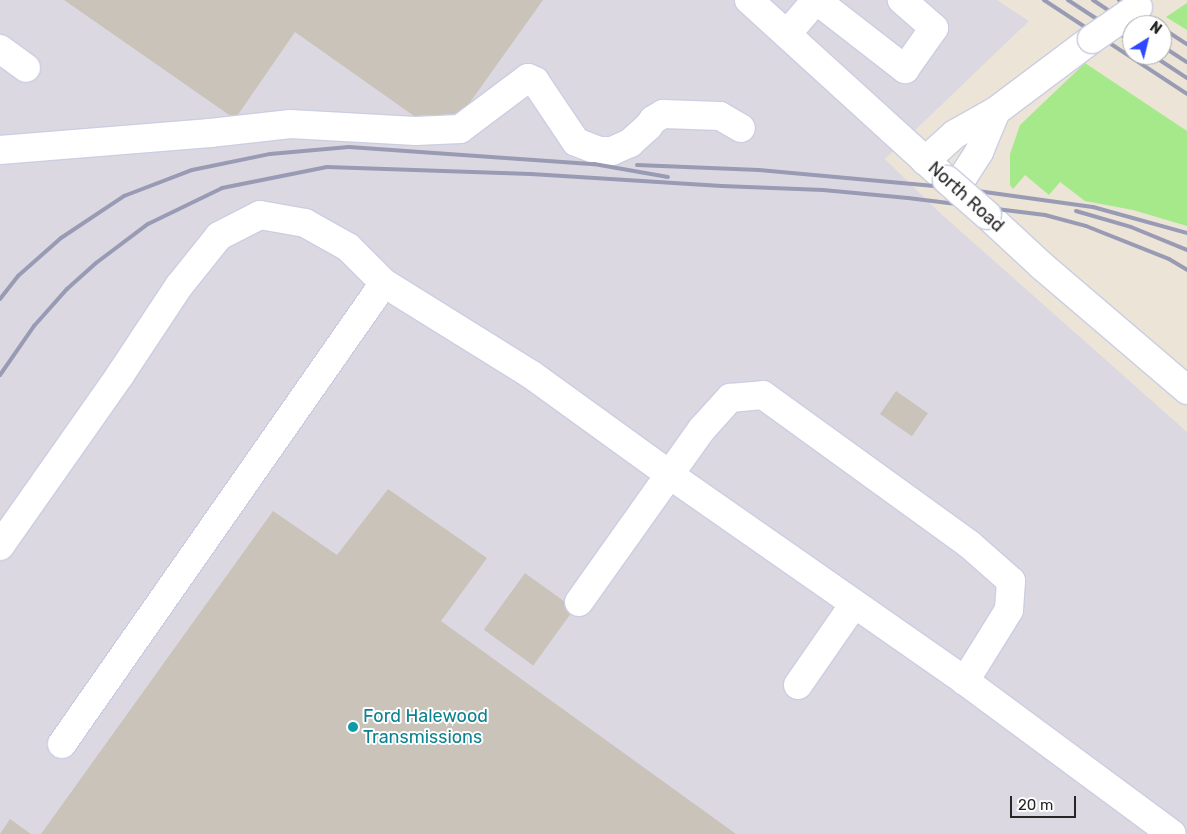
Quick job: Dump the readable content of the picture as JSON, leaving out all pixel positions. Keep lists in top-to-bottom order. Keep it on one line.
{"streets":{"street":["North Road"]},"places":["Ford Halewood Transmissions"],"scale_bar":"20 m","north":"top right"}
